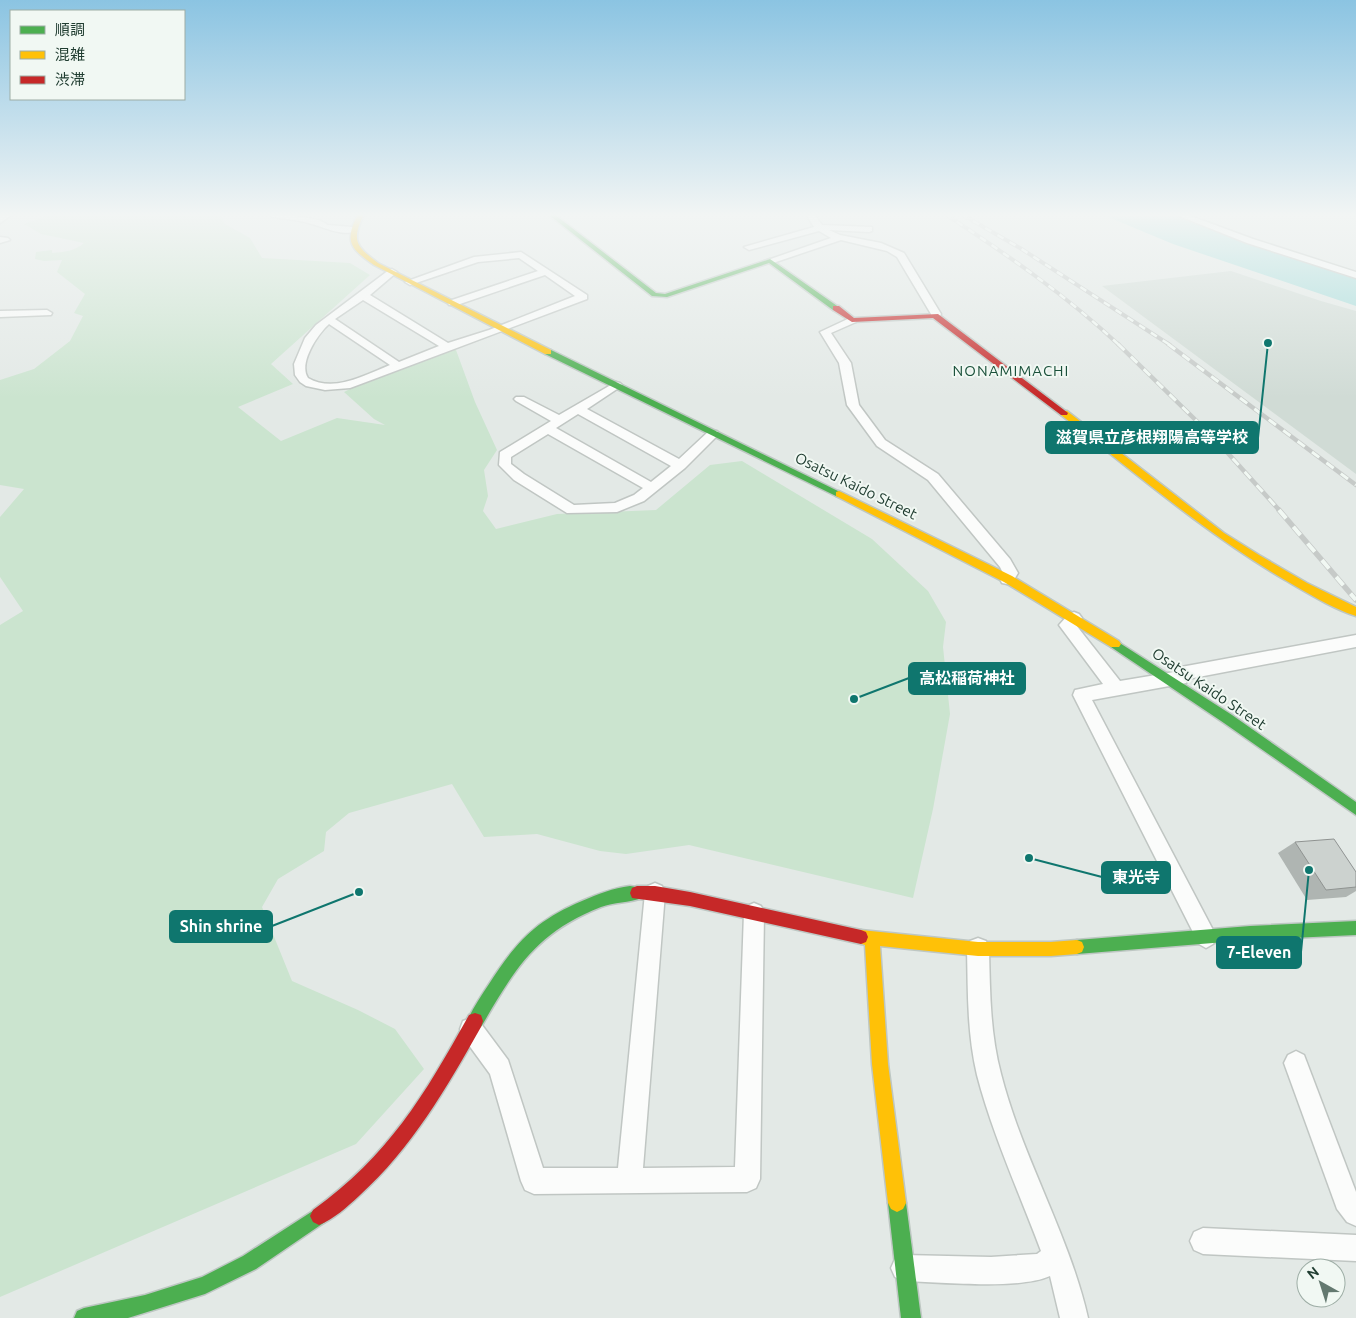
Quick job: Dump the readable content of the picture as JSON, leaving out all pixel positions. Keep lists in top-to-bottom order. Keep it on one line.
{"streets":{"street":["Osatsu Kaido Street"]},"districts":["NONAMIMACHI"],"places":["滋賀県立彦根翔陽高等学校","高松稲荷神社","東光寺","7-Eleven","Shin shrine"],"legend":["順調","混雑","渋滞"],"north":"top left"}
